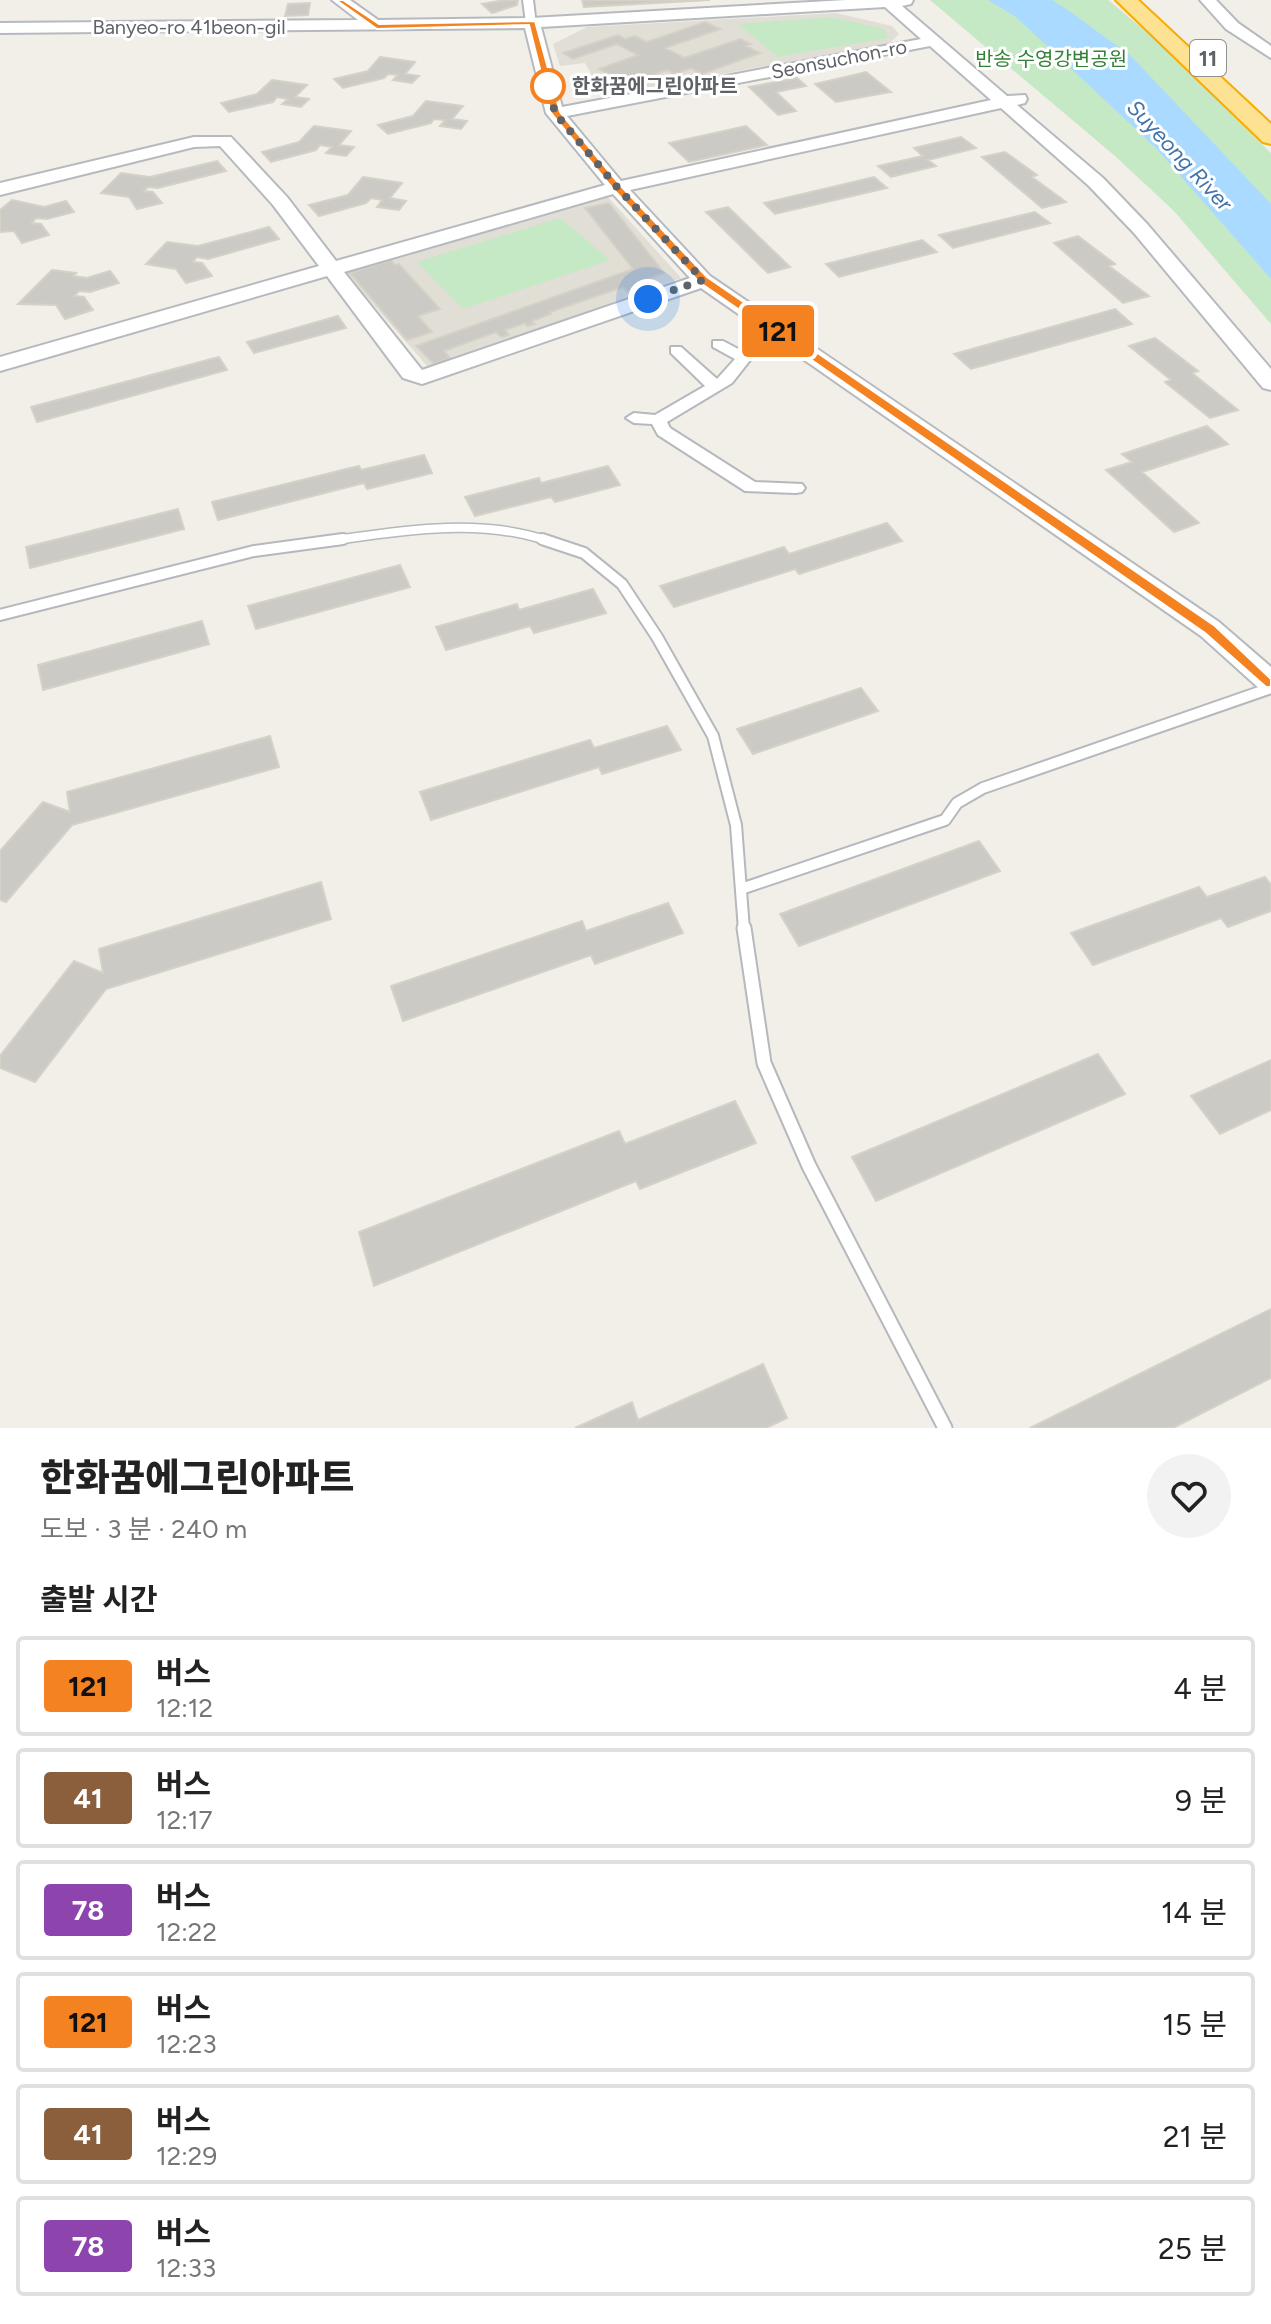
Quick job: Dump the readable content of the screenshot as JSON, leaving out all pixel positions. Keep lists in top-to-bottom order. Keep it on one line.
{"streets":{"highway":["11"],"main road":["Banyeo-ro 41beon-gil","Seonsuchon-ro"]},"water":["Suyeong River"],"parks":["반송 수영강변공원"],"places":["한화꿈에그린아파트"],"lines":["bus line 121"],"page":{"on_map":"121","heading":[["한화꿈에그린아파트","도보 · 3 분 · 240 m"],"출발 시간"],"list":[{"mark":"121","name":"버스","note":"12:12","value":"4 분"},{"mark":"41","name":"버스","note":"12:17","value":"9 분"},{"mark":"78","name":"버스","note":"12:22","value":"14 분"},{"mark":"121","name":"버스","note":"12:23","value":"15 분"},{"mark":"41","name":"버스","note":"12:29","value":"21 분"},{"mark":"78","name":"버스","note":"12:33","value":"25 분"}]}}
